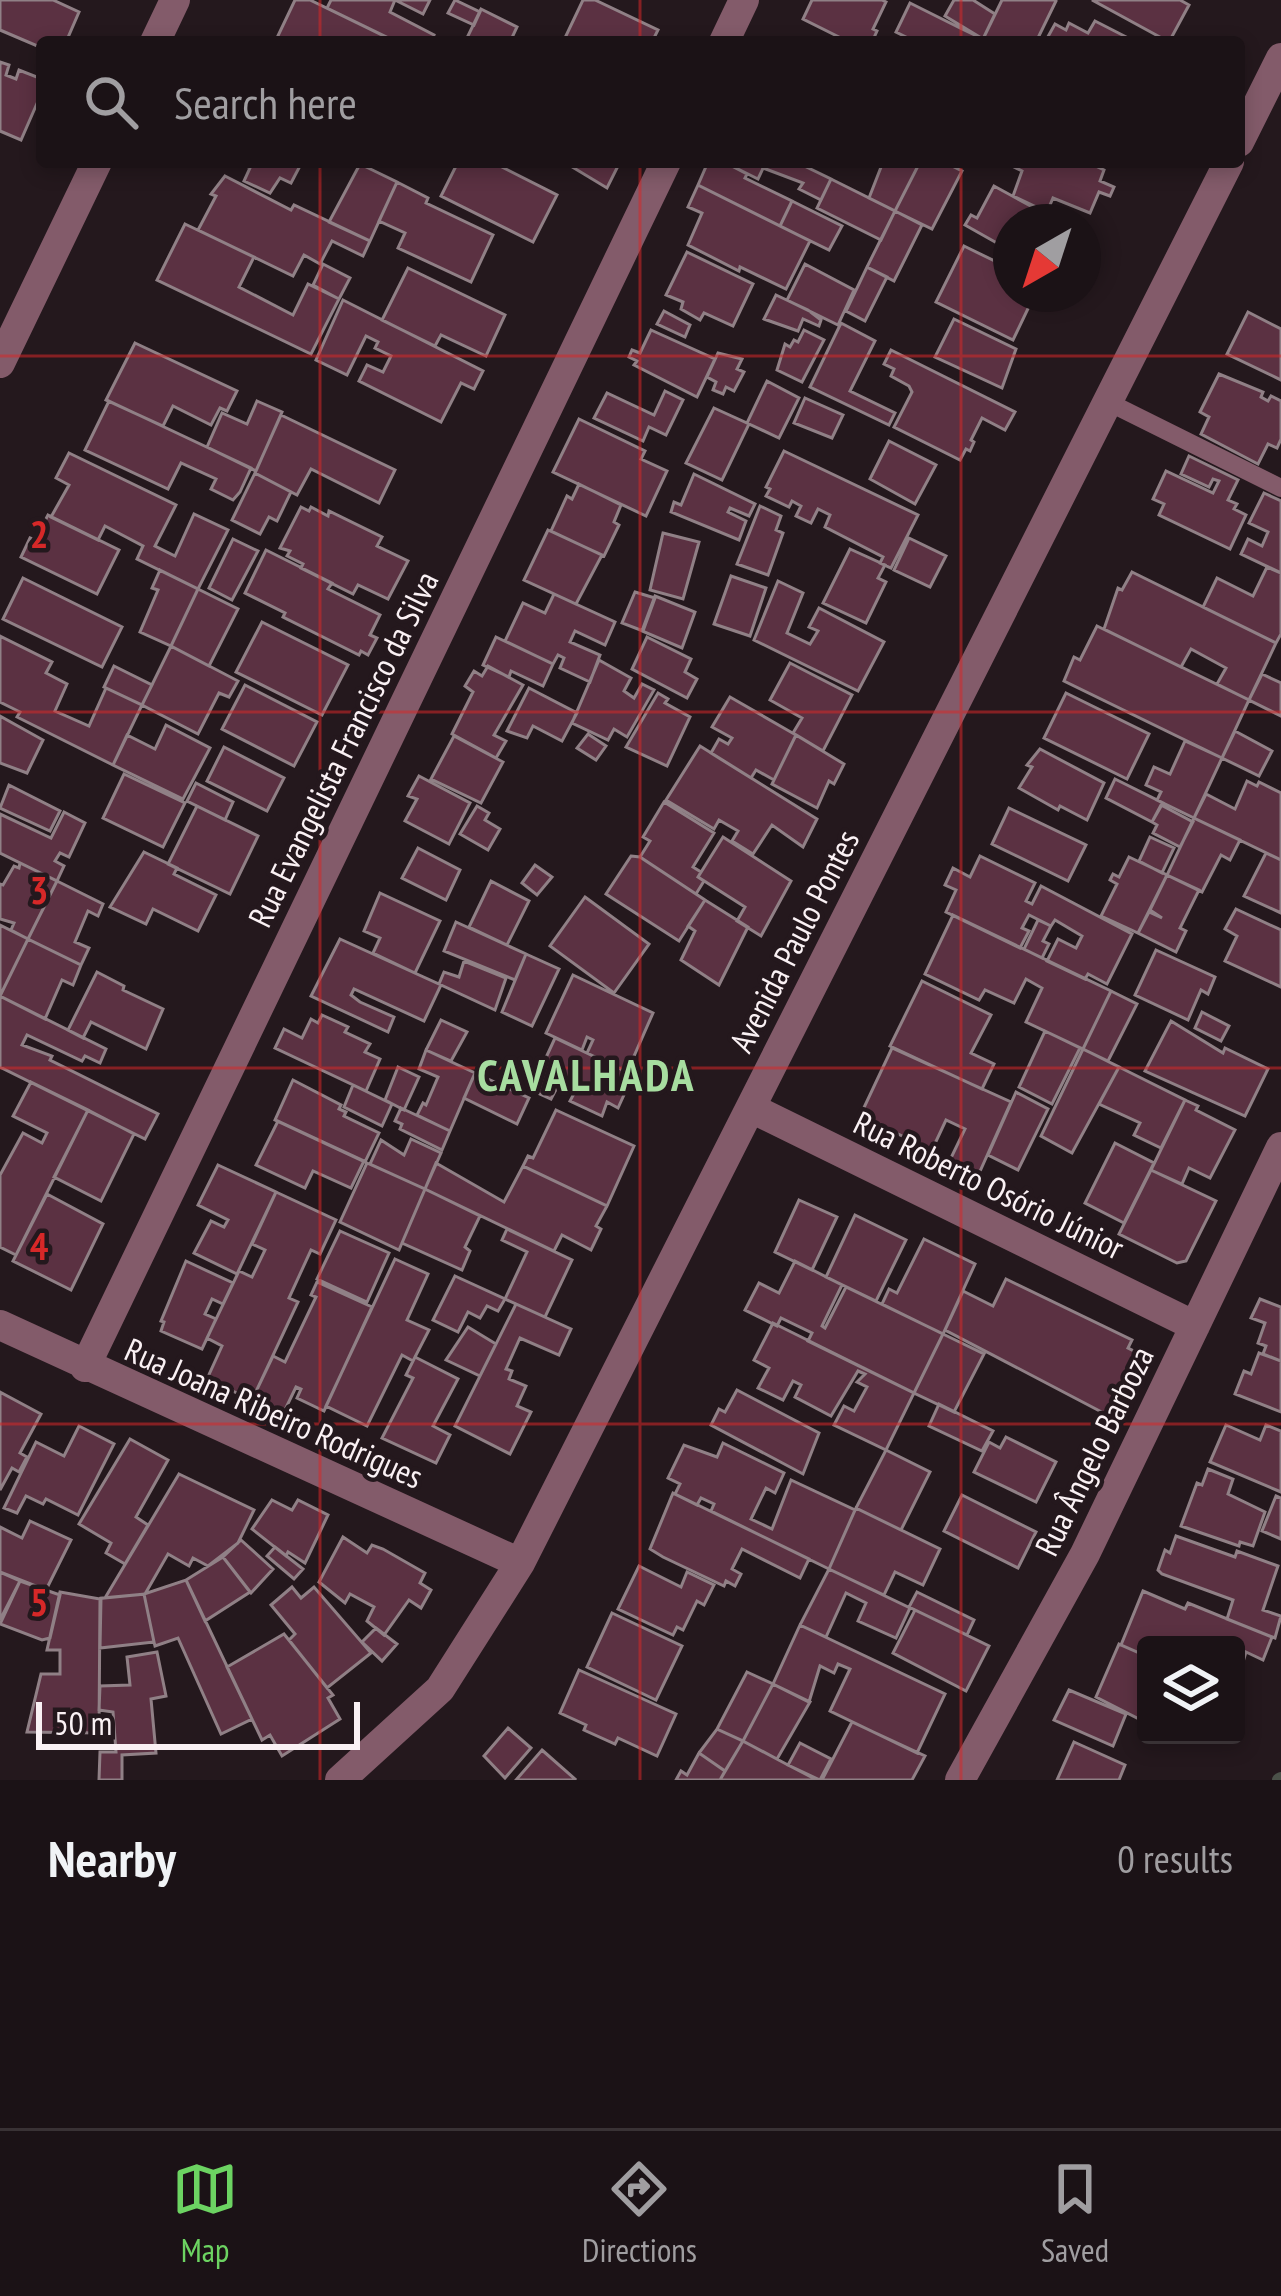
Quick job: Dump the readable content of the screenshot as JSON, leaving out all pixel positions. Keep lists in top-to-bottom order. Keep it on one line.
{"streets":{"street":["Rua Evangelista Francisco da Silva","Avenida Paulo Pontes","Rua Roberto Osório Júnior","Rua Joana Ribeiro Rodrigues","Rua Ângelo Barboza"]},"crossings":[["Rua Evangelista Francisco da Silva","Rua Joana Ribeiro Rodrigues"],["Avenida Paulo Pontes","Rua Roberto Osório Júnior"],["Avenida Paulo Pontes","Rua Joana Ribeiro Rodrigues"],["Rua Roberto Osório Júnior","Rua Ângelo Barboza"]],"districts":["CAVALHADA"],"scale_bar":"50 m","north":"bottom left","page":{"search":"Search here","scale":"50 m","heading":["Nearby","0 results"],"nav":["Map","Directions","Saved"]},"grid":{"rows":["2","3","4","5"]}}
